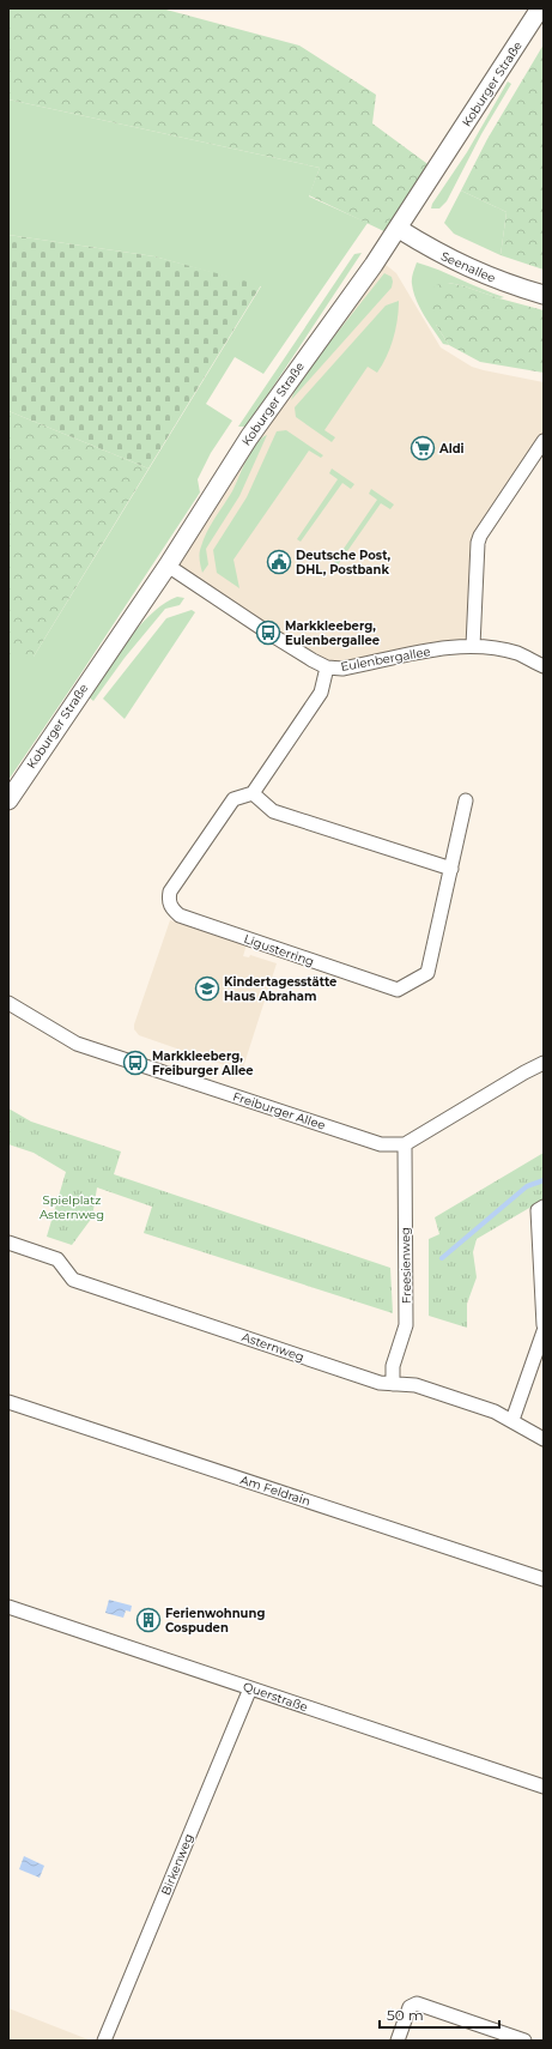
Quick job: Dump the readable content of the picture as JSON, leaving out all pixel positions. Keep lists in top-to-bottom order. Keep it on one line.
{"streets":{"main road":["Koburger Straße","Seenallee"],"street":["Eulenbergallee","Ligusterring","Freiburger Allee","Freesienweg","Asternweg","Am Feldrain","Querstraße","Birkenweg"]},"crossings":[["Koburger Straße","Seenallee"],["Koburger Straße","Eulenbergallee"],["Freiburger Allee","Freesienweg"],["Freesienweg","Asternweg"],["Querstraße","Birkenweg"]],"parks":["Spielplatz Asternweg"],"places":{"supermarket":["Aldi"],"public building":["Deutsche Post, DHL, Postbank"],"bus stop":["Markkleeberg, Eulenbergallee","Markkleeberg, Freiburger Allee"],"school or university":["Kindertagesstätte Haus Abraham"],"building":["Ferienwohnung Cospuden"]},"scale_bar":"50 m"}
